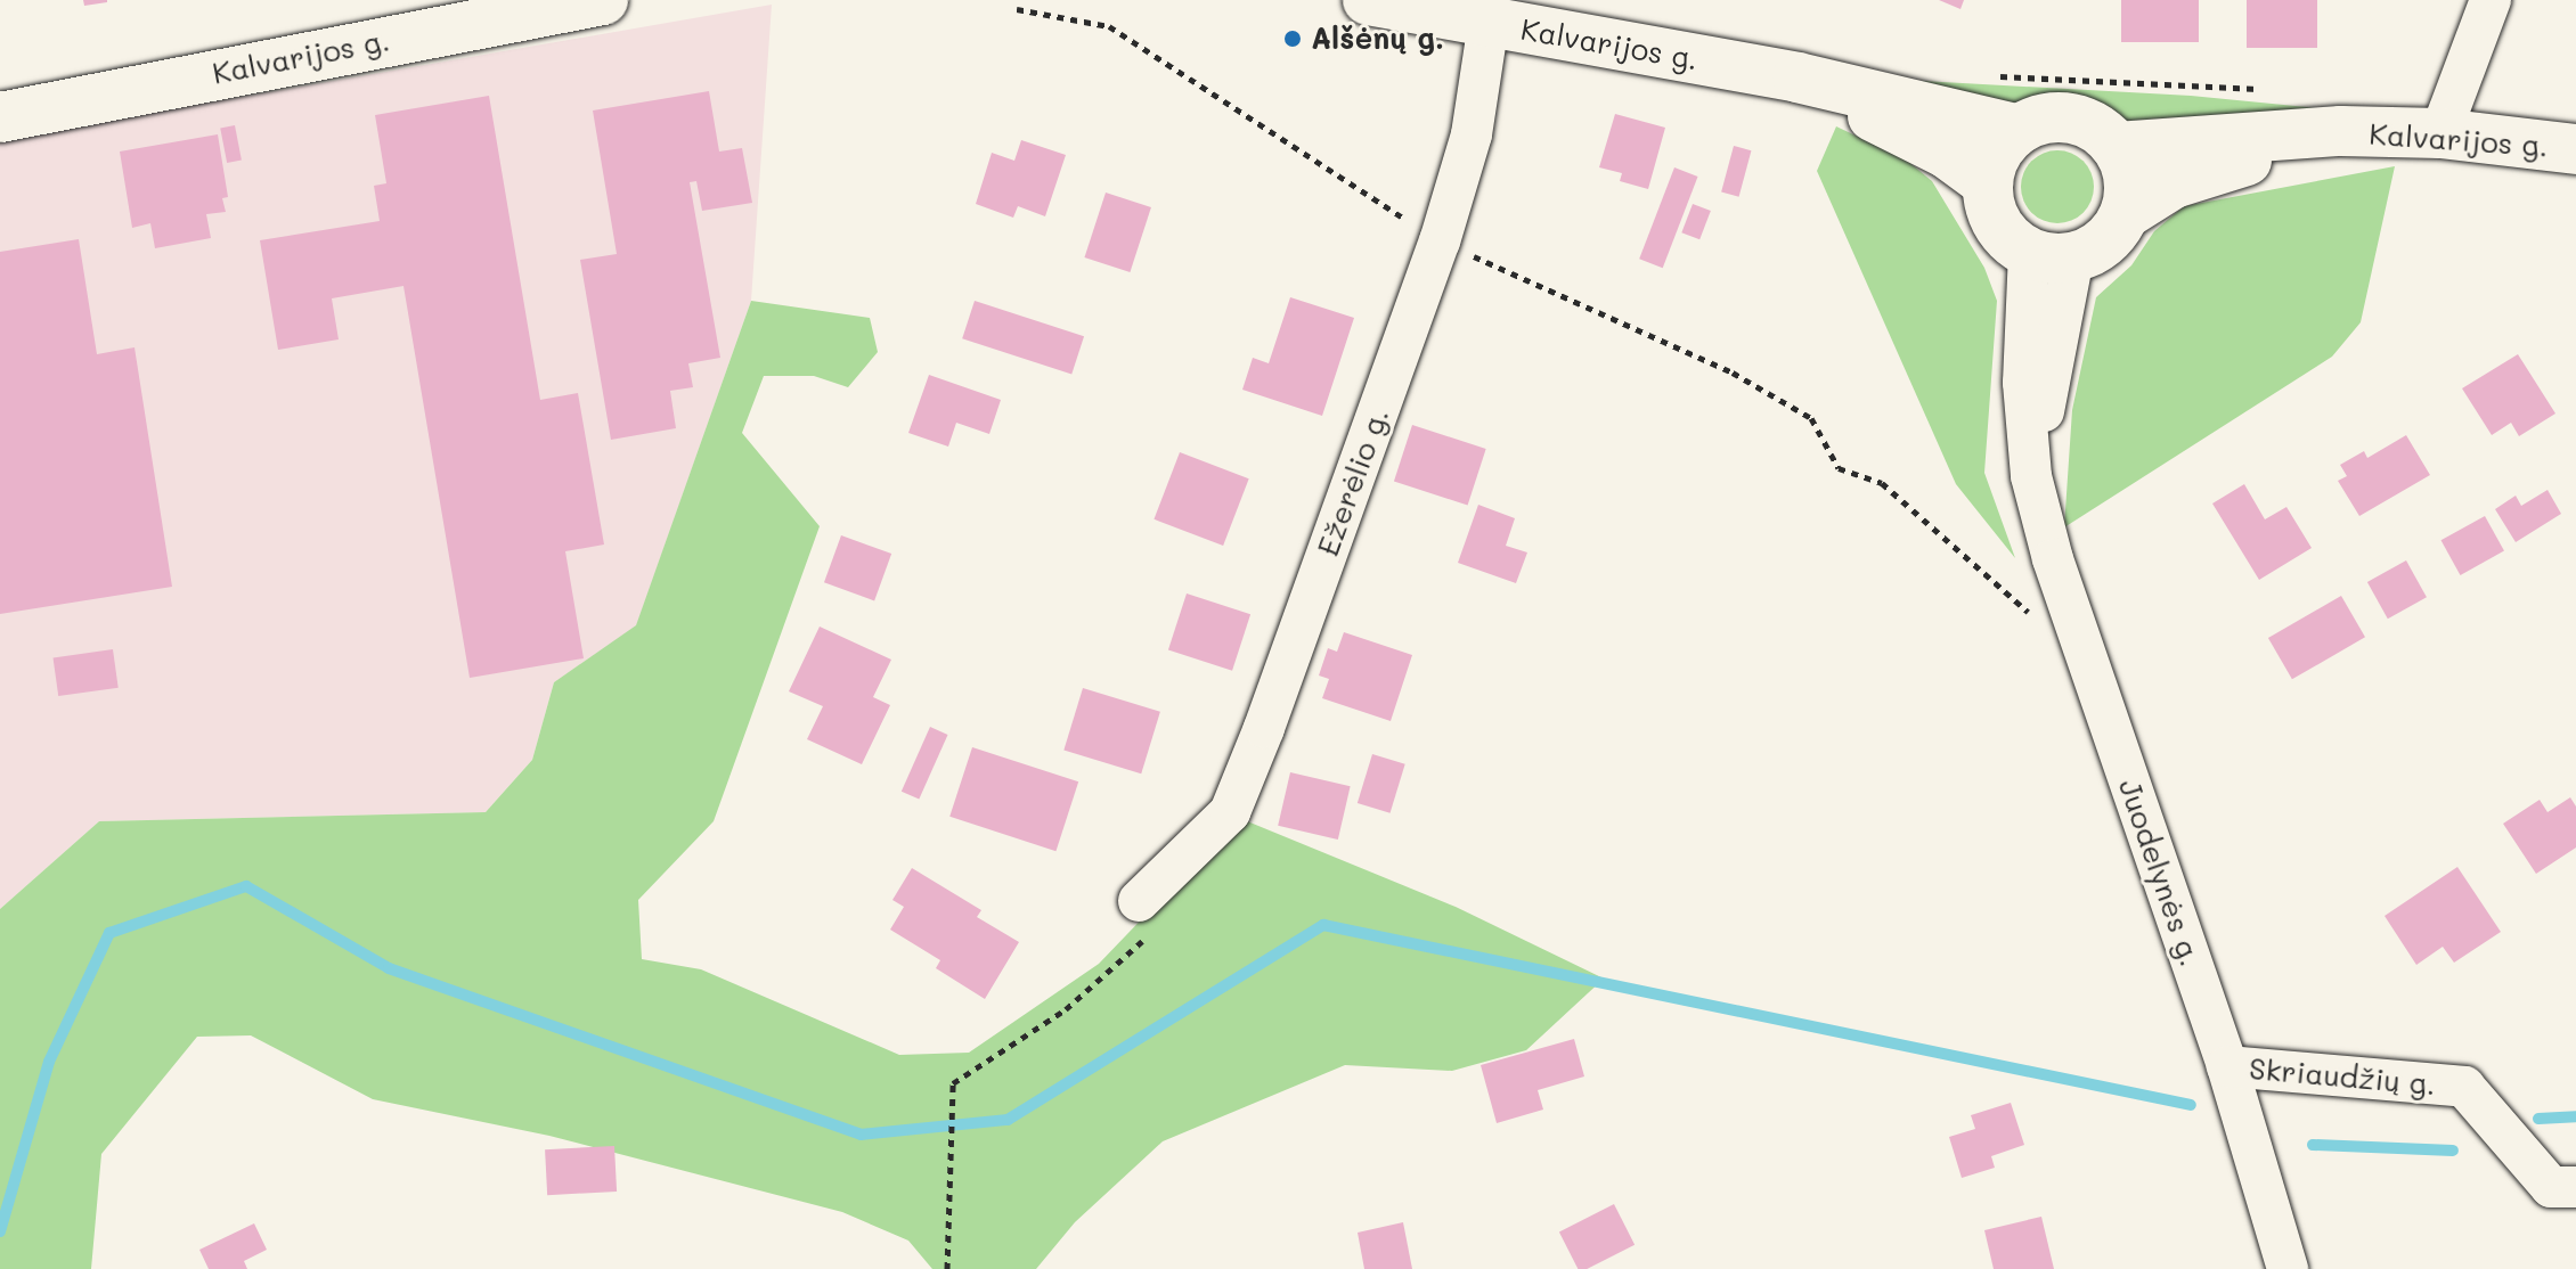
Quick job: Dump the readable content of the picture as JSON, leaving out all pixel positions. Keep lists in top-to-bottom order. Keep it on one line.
{"streets":{"main road":["Kalvarijos g."],"street":["Ežerėlio g.","Juodelynės g.","Skriaudžių g."]},"crossings":[["Kalvarijos g.","Ežerėlio g."],["Kalvarijos g.","Juodelynės g."],["Juodelynės g.","Skriaudžių g."]],"places":["Alšėnų g."]}
